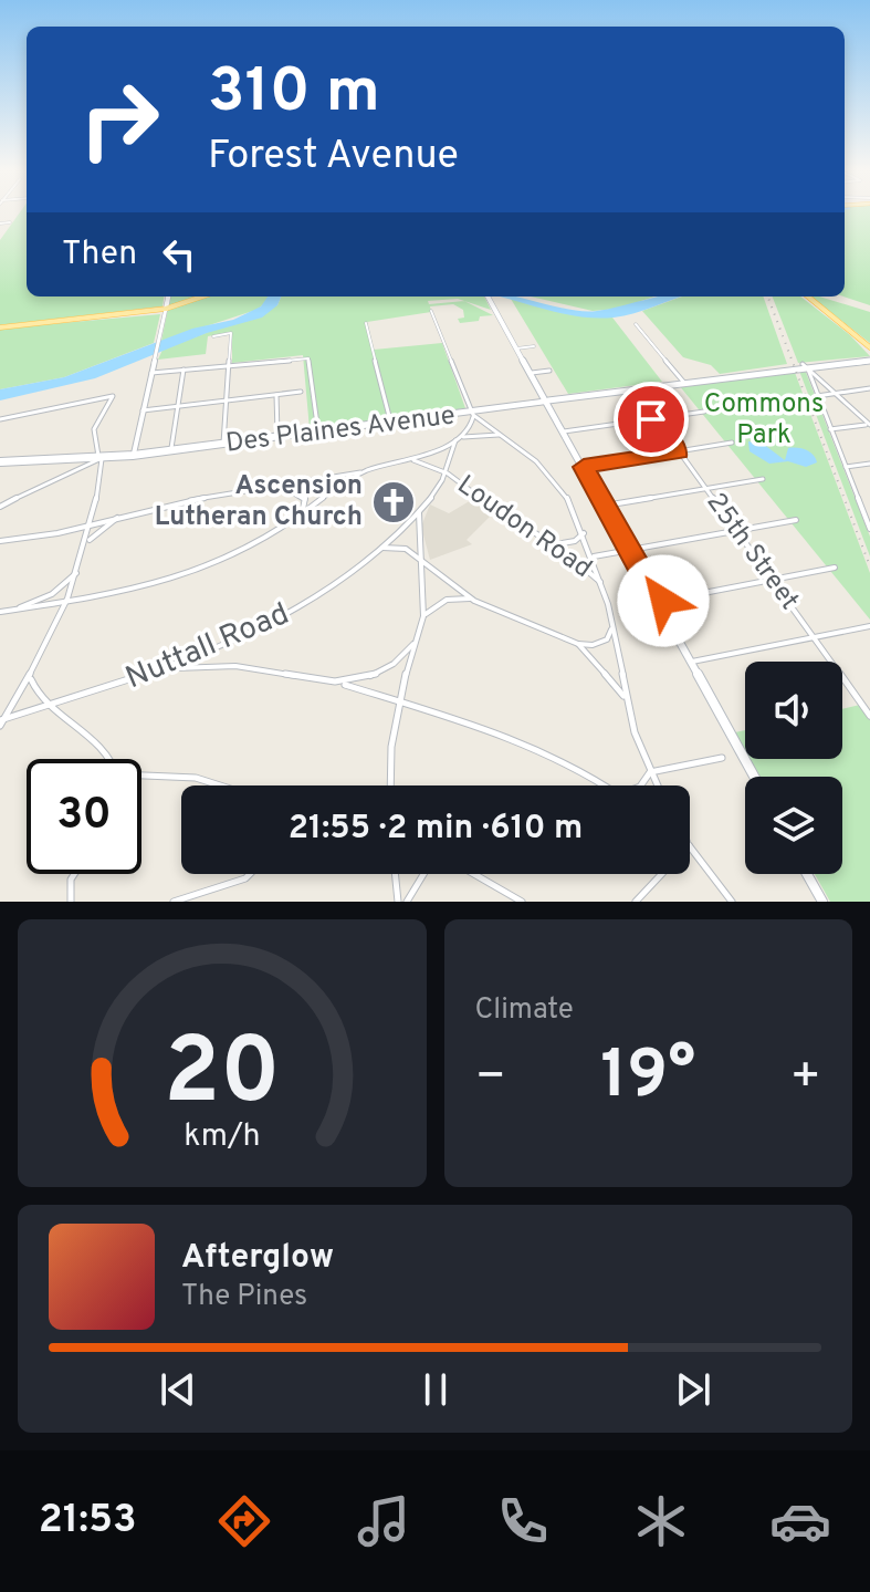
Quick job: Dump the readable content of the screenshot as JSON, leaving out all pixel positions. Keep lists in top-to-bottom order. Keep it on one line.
{"streets":{"main road":["Des Plaines Avenue"],"street":["Loudon Road","25th Street","Nuttall Road"]},"crossings":[["Des Plaines Avenue","25th Street"],["Des Plaines Avenue","Nuttall Road"],["Loudon Road","Nuttall Road"]],"parks":["Commons Park"],"places":{"church":["Ascension Lutheran Church"]},"page":{"turn":["310 m","Forest Avenue"],"then":"Then","limit":"30","trip":"21:55 · 2 min · 610 m","tile":"Climate","heat":["−","19°","+"],"song":["Afterglow","The Pines"],"tabs":"21:53","gauge":["20","km/h"]}}
